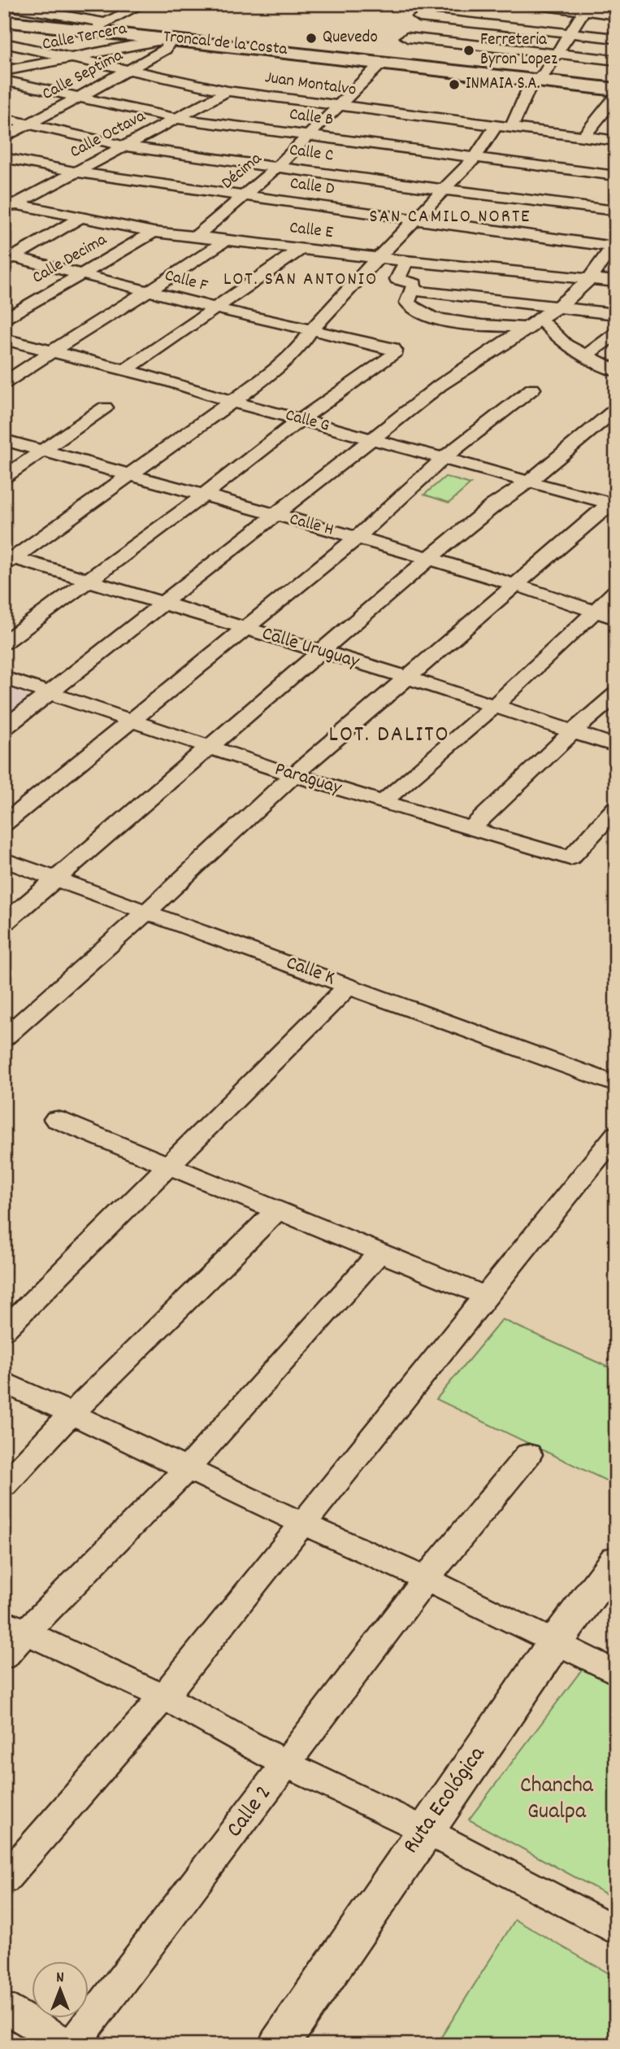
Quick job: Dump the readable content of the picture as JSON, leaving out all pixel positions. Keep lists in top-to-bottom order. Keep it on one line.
{"streets":{"highway":["Troncal de la Costa"],"main road":["Ruta Ecológica"],"street":["Calle Tercera","Calle Septima","Juan Montalvo","Calle B","Calle Octava","Calle C","Décima","Calle D","Calle E","Calle Decima","Calle F","Calle G","Calle H","Calle Uruguay","Paraguay","Calle K","Calle 2"]},"crossings":[["Calle Tercera","Troncal de la Costa"],["Calle Tercera","Calle Septima"],["Calle Tercera","Juan Montalvo"],["Troncal de la Costa","Calle Septima"],["Troncal de la Costa","Décima"],["Calle Septima","Juan Montalvo"],["Calle Septima","Calle B"],["Calle Septima","Calle C"],["Juan Montalvo","Calle Octava"],["Juan Montalvo","Décima"],["Calle B","Calle Octava"],["Calle B","Décima"],["Calle Octava","Calle C"],["Calle Octava","Calle D"],["Calle Octava","Calle E"],["Calle C","Décima"],["Décima","Calle D"],["Décima","Calle E"],["Calle E","Calle Decima"],["Calle Decima","Calle F"],["Calle F","Calle G"]],"districts":["SAN CAMILO NORTE","LOT. SAN ANTONIO","LOT. DALITO"],"parks":["Chancha Gualpa"],"places":["Quevedo","Ferreteria Byron Lopez","INMAIA S.A."],"north":"top"}
